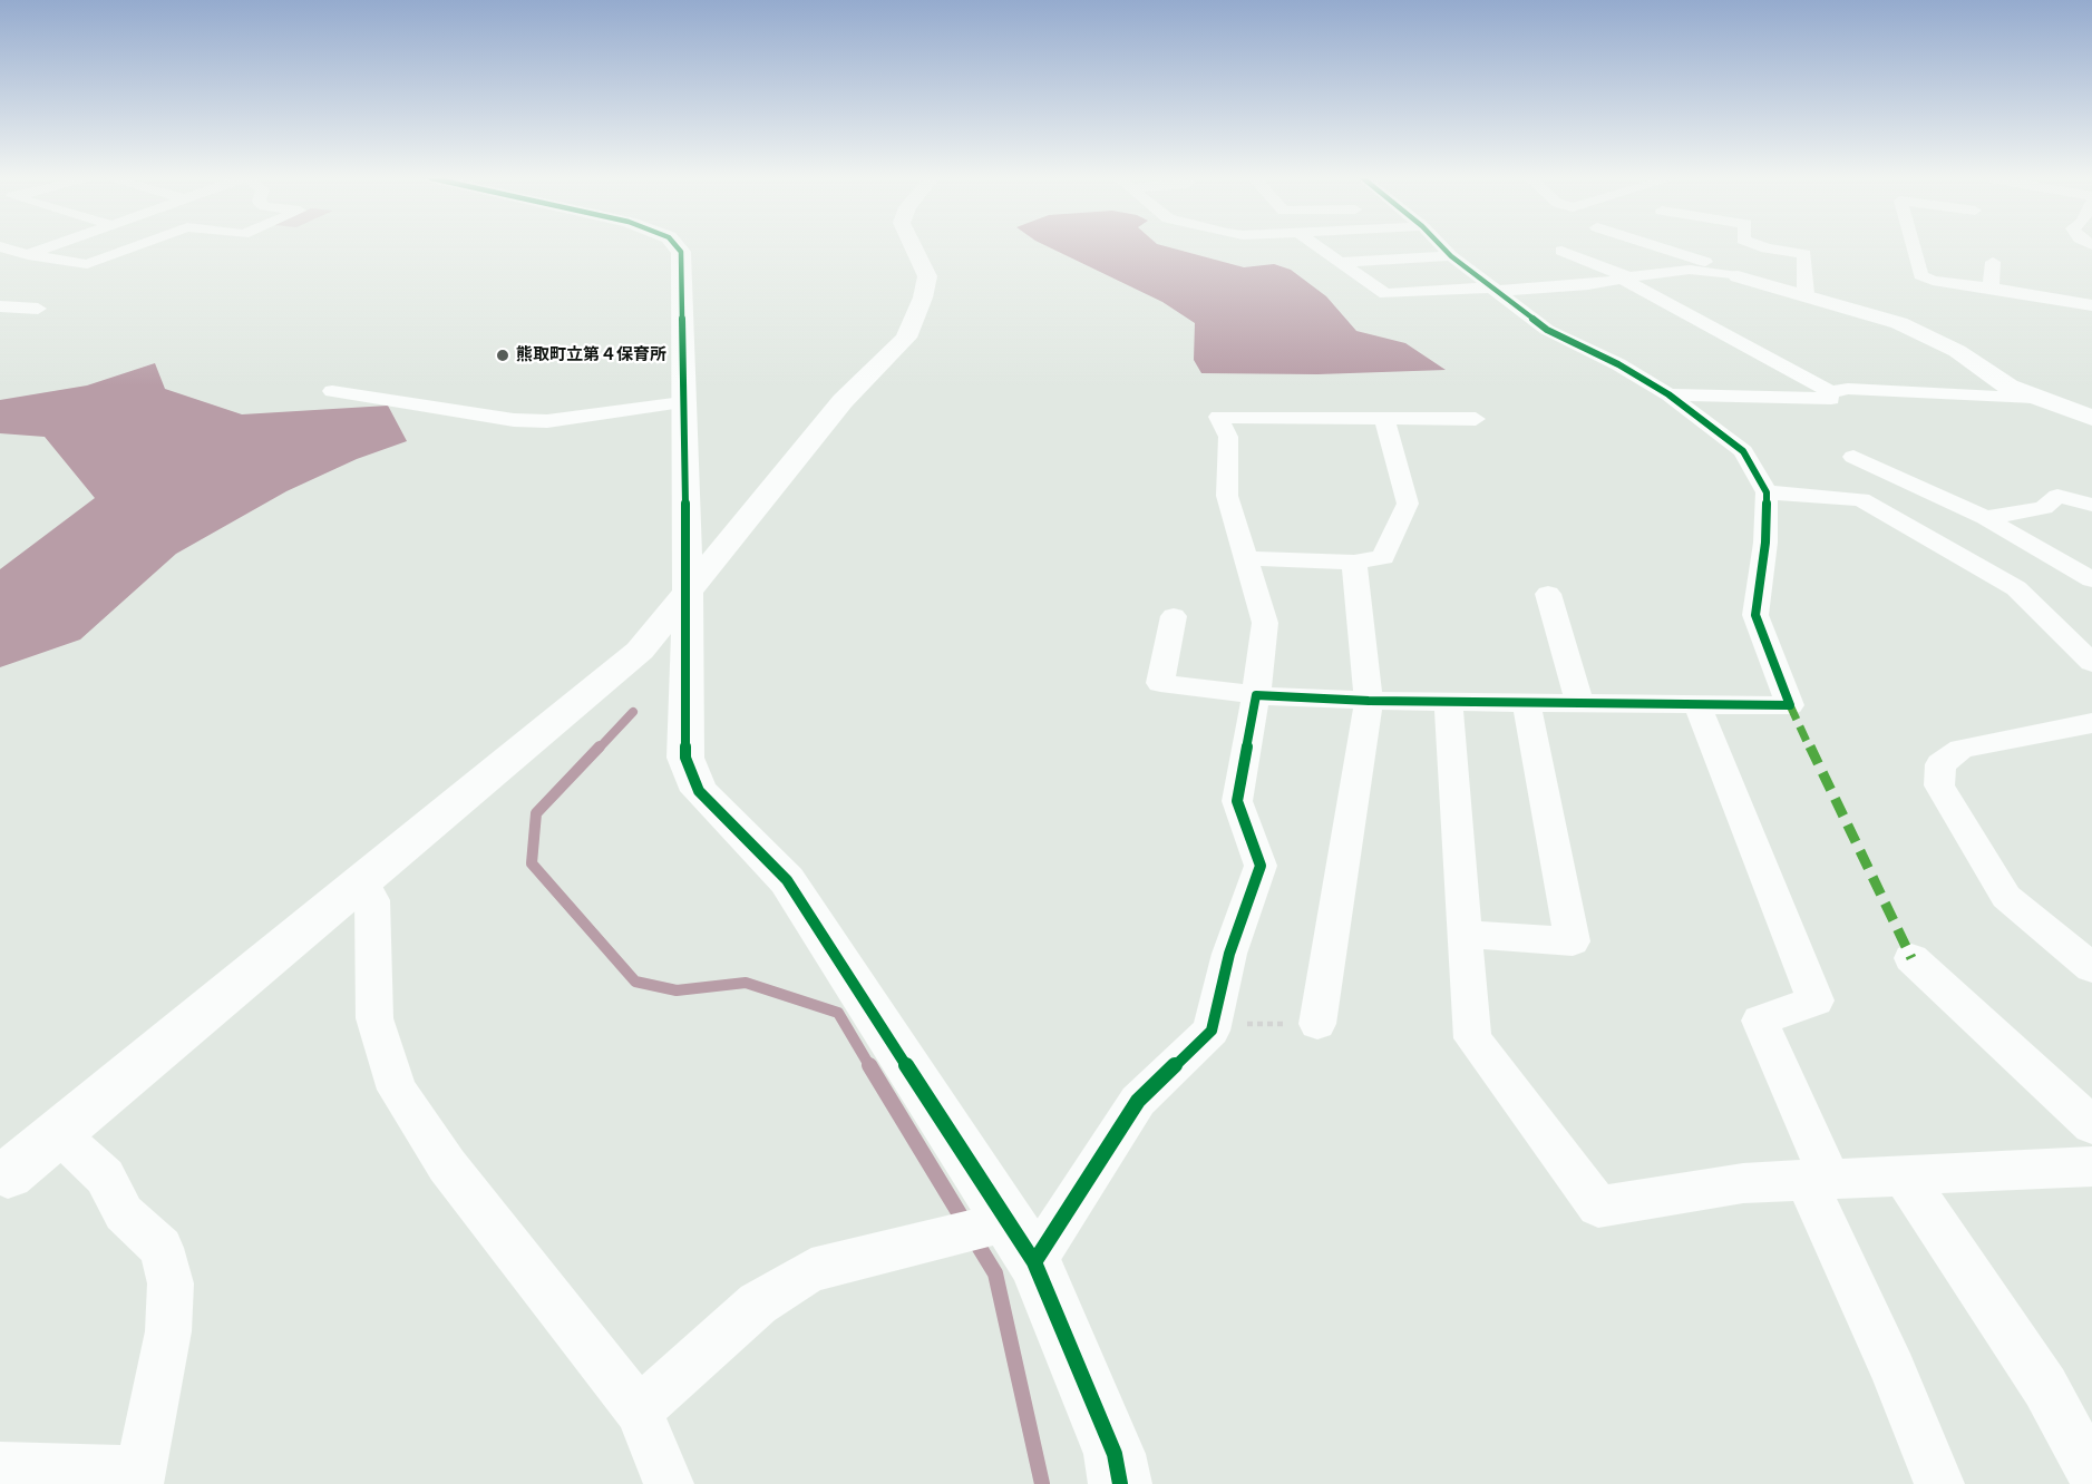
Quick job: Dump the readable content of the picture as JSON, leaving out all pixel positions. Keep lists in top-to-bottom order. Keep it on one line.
{"places":["熊取町立第４保育所"]}
